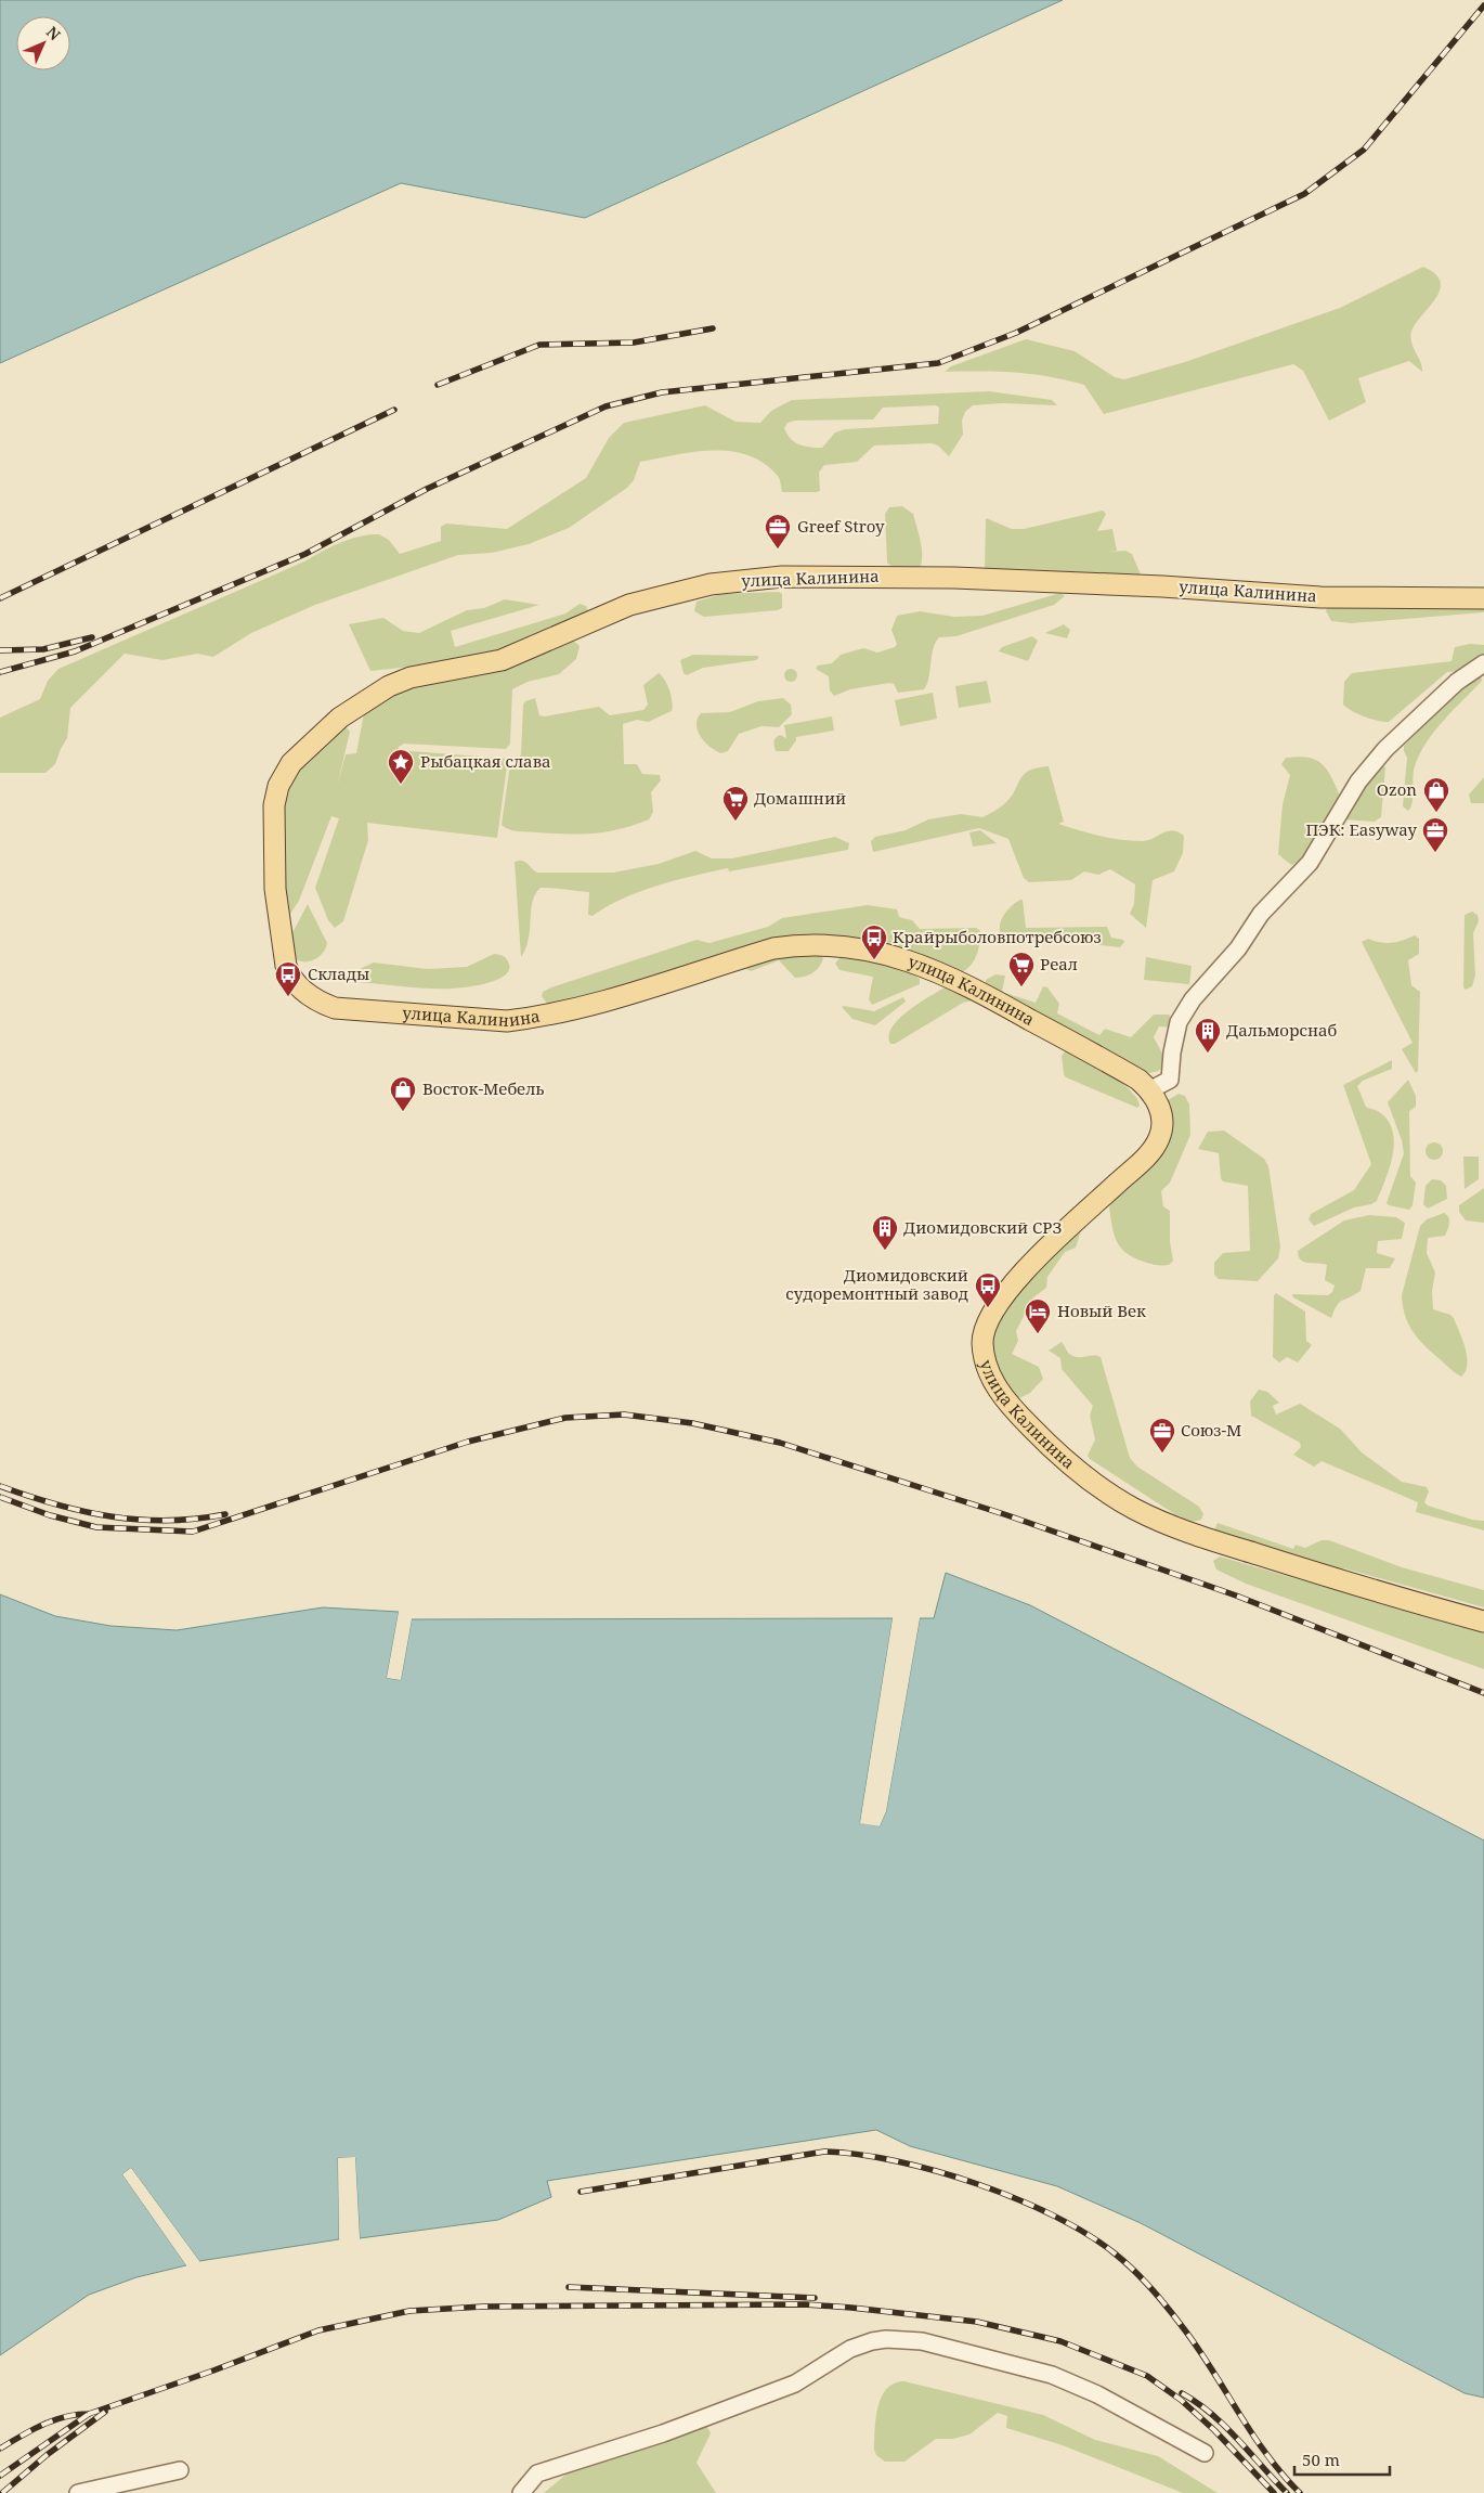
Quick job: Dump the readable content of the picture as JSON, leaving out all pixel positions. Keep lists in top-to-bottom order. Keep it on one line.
{"streets":{"main road":["улица Калинина"]},"places":{"office":["Greef Stroy","ПЭК: Easyway","Союз-М"],"place":["Рыбацкая слава"],"shop":["Ozon","Восток-Мебель"],"supermarket":["Домашний","Реал"],"bus stop":["Крайрыболовпотребсоюз","Склады","Диомидовский судоремонтный завод"],"building":["Дальморснаб","Диомидовский СРЗ"],"hotel":["Новый Век"]},"scale_bar":"50 m","north":"top right"}
